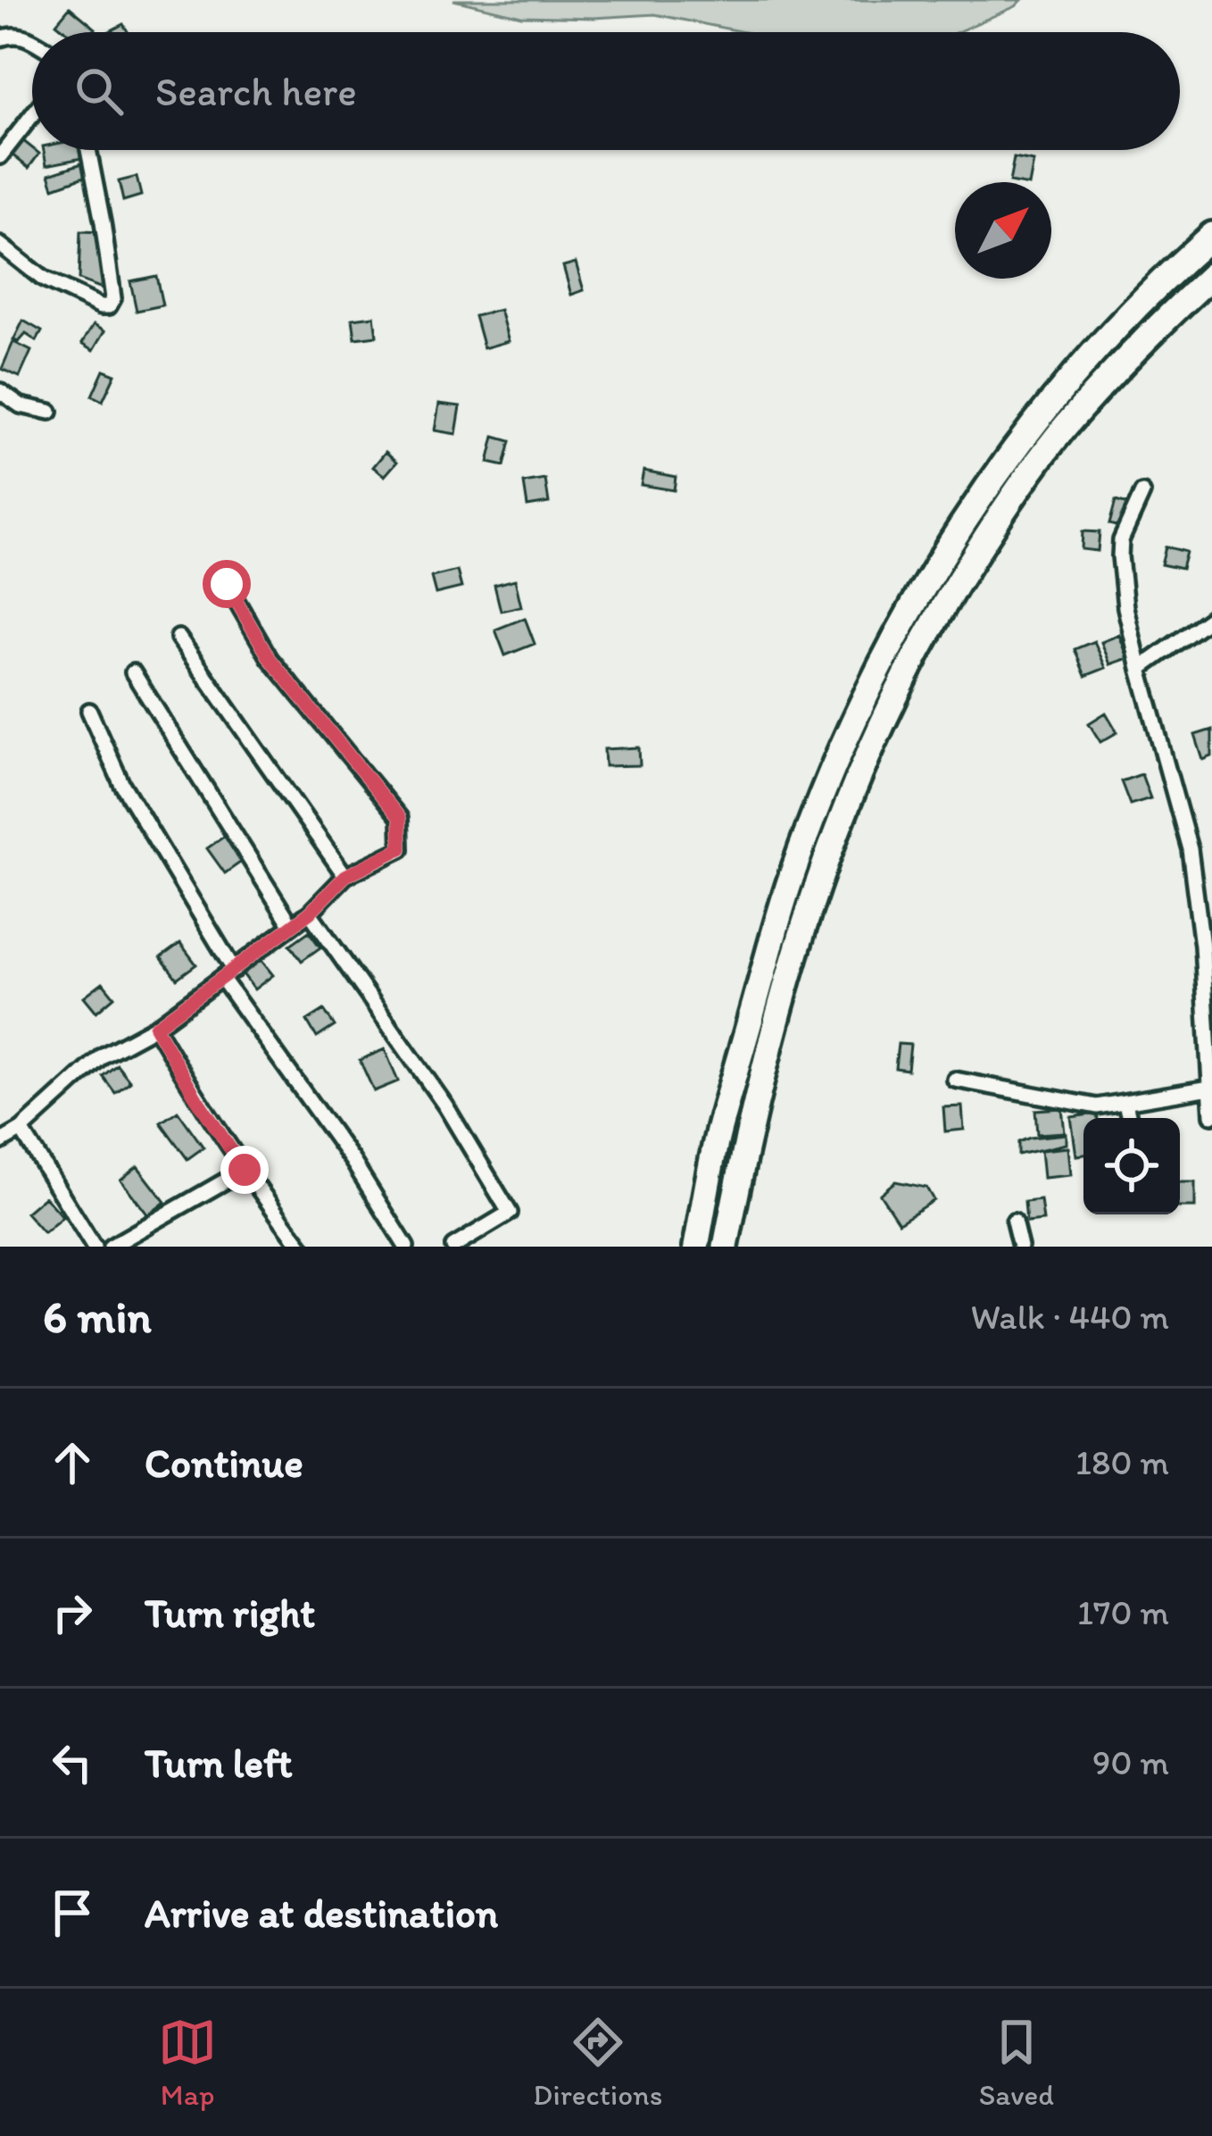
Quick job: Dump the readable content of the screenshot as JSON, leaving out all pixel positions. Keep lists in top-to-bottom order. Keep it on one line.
{"north":"top right","page":{"search":"Search here","heading":["6 min","Walk · 440 m"],"list":[["Continue","180 m"],["Turn right","170 m"],["Turn left","90 m"],"Arrive at destination"],"nav":["Map","Directions","Saved"]}}
